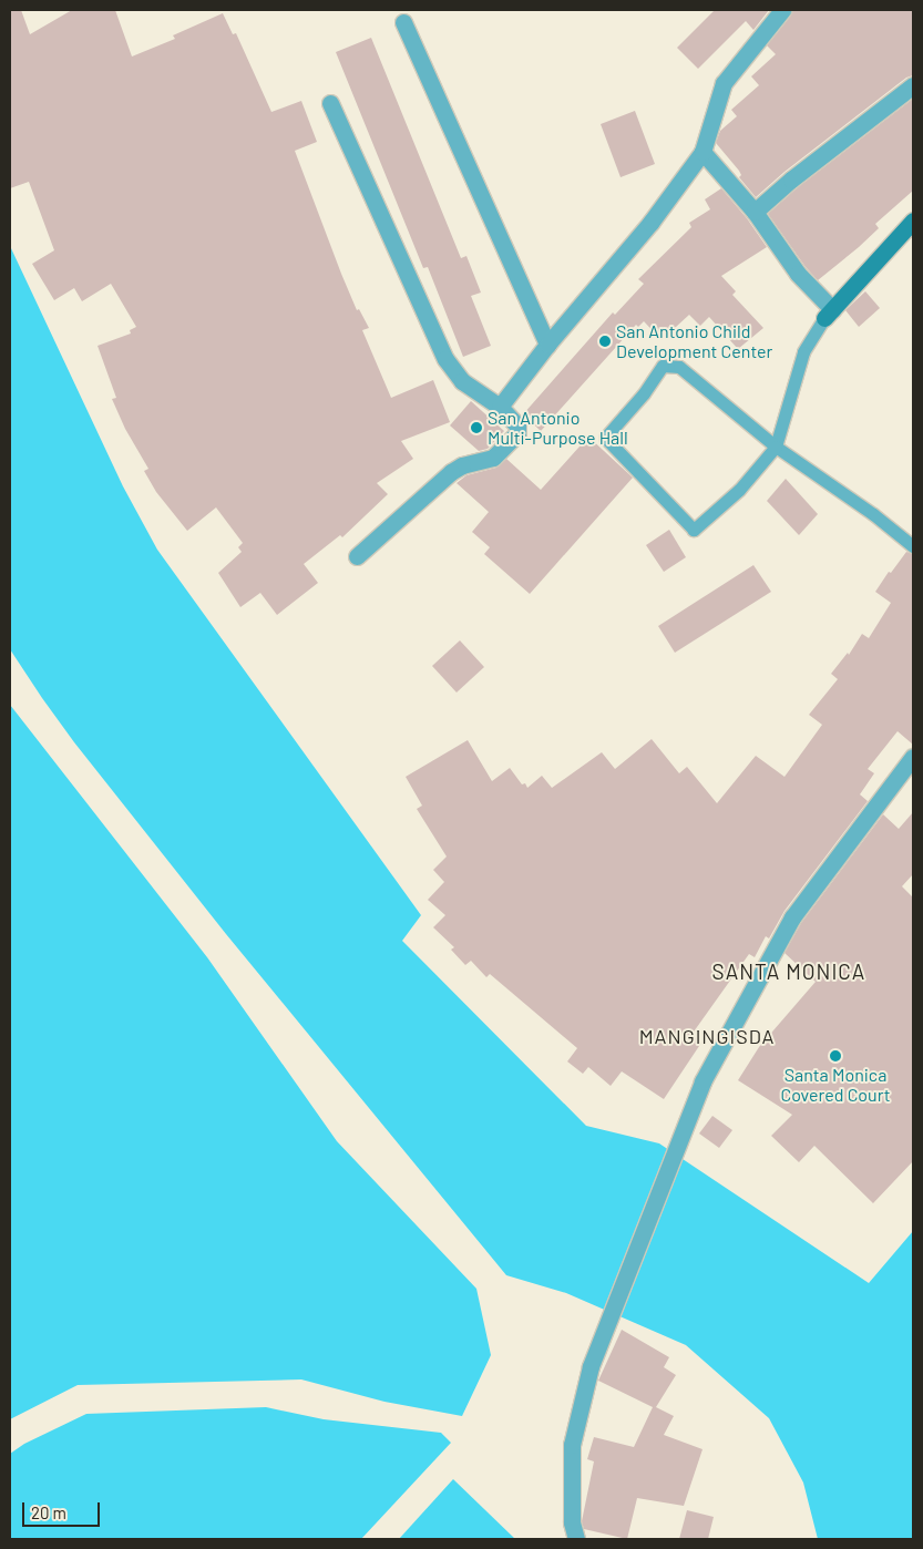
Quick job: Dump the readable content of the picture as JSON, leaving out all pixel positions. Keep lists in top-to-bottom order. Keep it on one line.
{"districts":["SANTA MONICA","MANGINGISDA"],"places":["San Antonio Child Development Center","San Antonio Multi-Purpose Hall","Santa Monica Covered Court"],"scale_bar":"20 m"}
